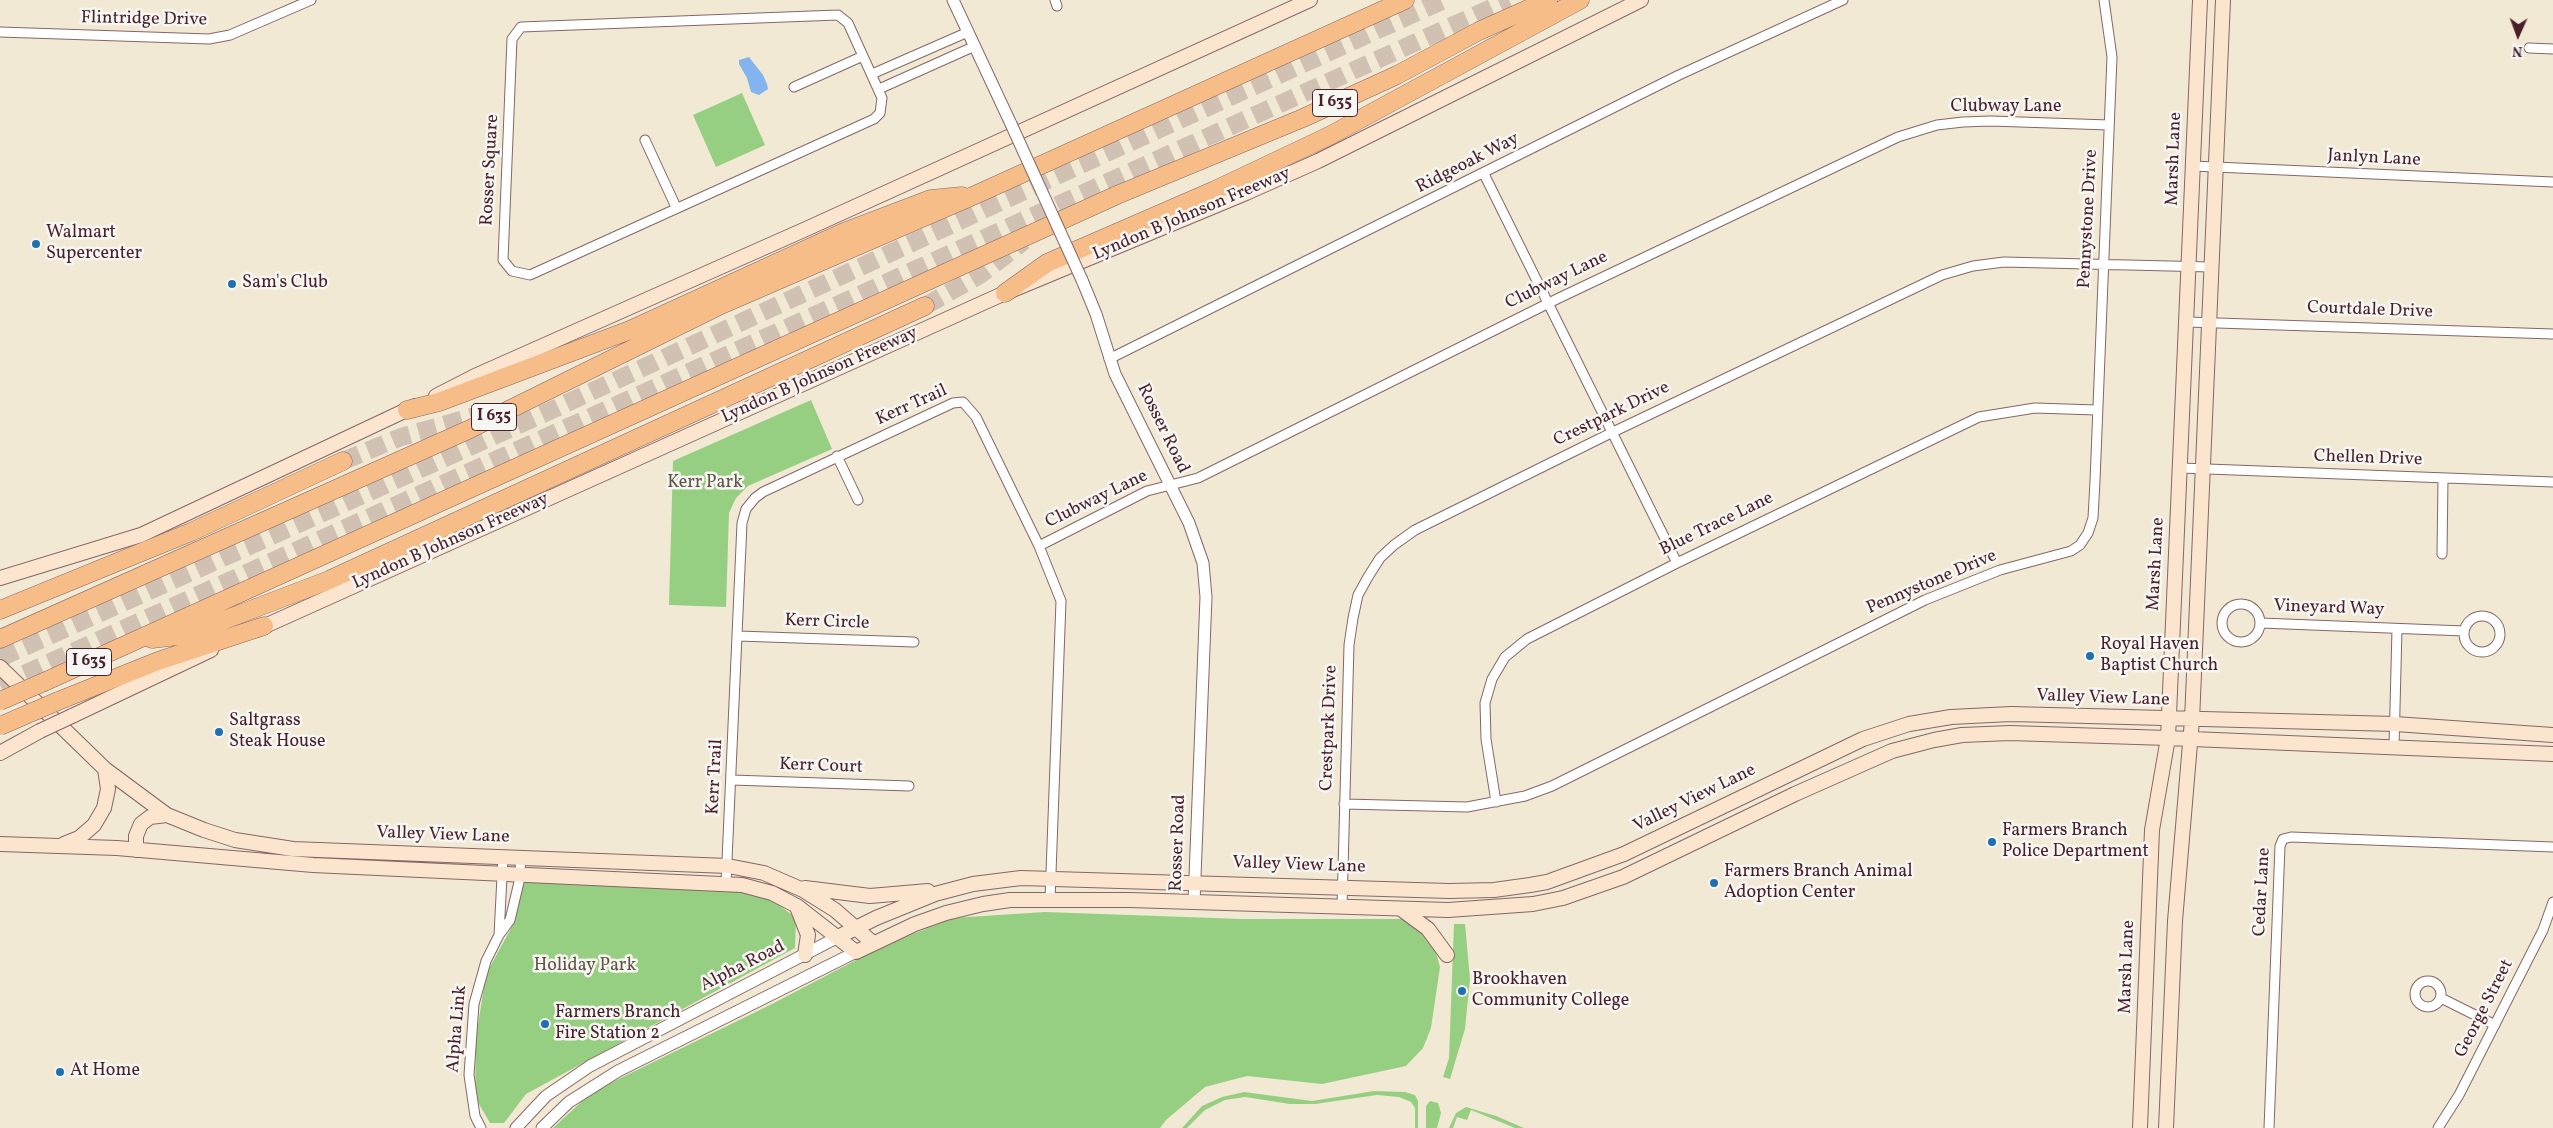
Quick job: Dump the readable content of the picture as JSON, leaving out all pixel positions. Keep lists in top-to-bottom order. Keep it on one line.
{"streets":{"highway":["I 635"],"main road":["Marsh Lane","Lyndon B Johnson Freeway","Valley View Lane"],"street":["Flintridge Drive","Clubway Lane","Janlyn Lane","Ridgeoak Way","Rosser Square","Pennystone Drive","Courtdale Drive","Kerr Trail","Crestpark Drive","Rosser Road","Chellen Drive","Blue Trace Lane","Vineyard Way","Kerr Circle","Kerr Court","Cedar Lane","Alpha Road","George Street","Alpha Link"]},"crossings":[["Clubway Lane","Pennystone Drive"],["Clubway Lane","Kerr Trail"],["Clubway Lane","Rosser Road"],["Marsh Lane","Janlyn Lane"],["Marsh Lane","Courtdale Drive"],["Marsh Lane","Crestpark Drive"],["Marsh Lane","Chellen Drive"],["Marsh Lane","Valley View Lane"],["Ridgeoak Way","Rosser Road"],["Pennystone Drive","Crestpark Drive"],["Pennystone Drive","Blue Trace Lane"],["Kerr Trail","Kerr Circle"],["Kerr Trail","Valley View Lane"],["Kerr Trail","Kerr Court"],["Crestpark Drive","Valley View Lane"],["Rosser Road","Valley View Lane"],["Vineyard Way","Valley View Lane"],["Valley View Lane","Alpha Road"],["Valley View Lane","Alpha Link"]],"parks":["Kerr Park","Holiday Park"],"places":["Walmart Supercenter","Sam's Club","Royal Haven Baptist Church","Saltgrass Steak House","Farmers Branch Police Department","Farmers Branch Animal Adoption Center","Brookhaven Community College","Farmers Branch Fire Station 2","At Home"],"north":"bottom"}
